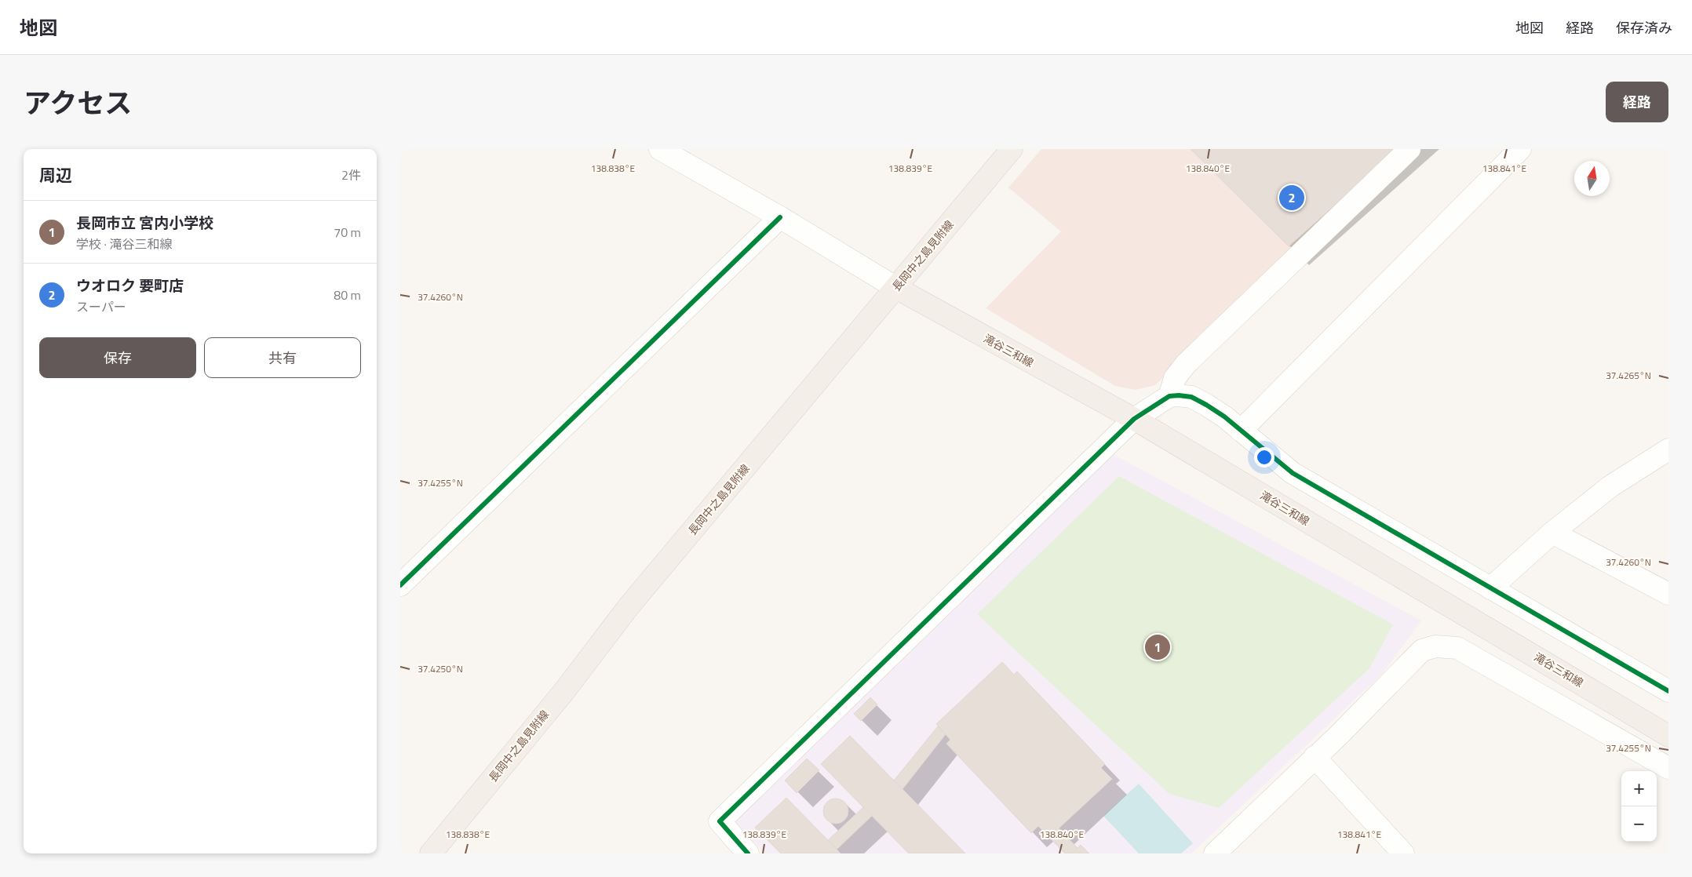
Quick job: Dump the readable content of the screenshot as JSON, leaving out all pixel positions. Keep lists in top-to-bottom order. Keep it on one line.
{"streets":{"main road":["長岡中之島見附線","滝谷三和線"]},"crossings":[["長岡中之島見附線","滝谷三和線"]],"north":"top","page":{"header":"地図","nav":["地図","経路","保存済み"],"title":"アクセス","buttons":["経路",["保存","共有"]],"heading":["周辺","2件"],"pins":["2","1"],"list":[{"mark":"1","name":"長岡市立 宮内小学校","note":"学校 · 滝谷三和線","value":"70 m"},{"mark":"2","name":"ウオロク 要町店","note":"スーパー","value":"80 m"}],"map_buttons":["+","−"]},"coordinates":["138.838°E","138.839°E","138.840°E","138.841°E","37.4260°N","37.4265°N","37.4255°N","37.4250°N"]}
